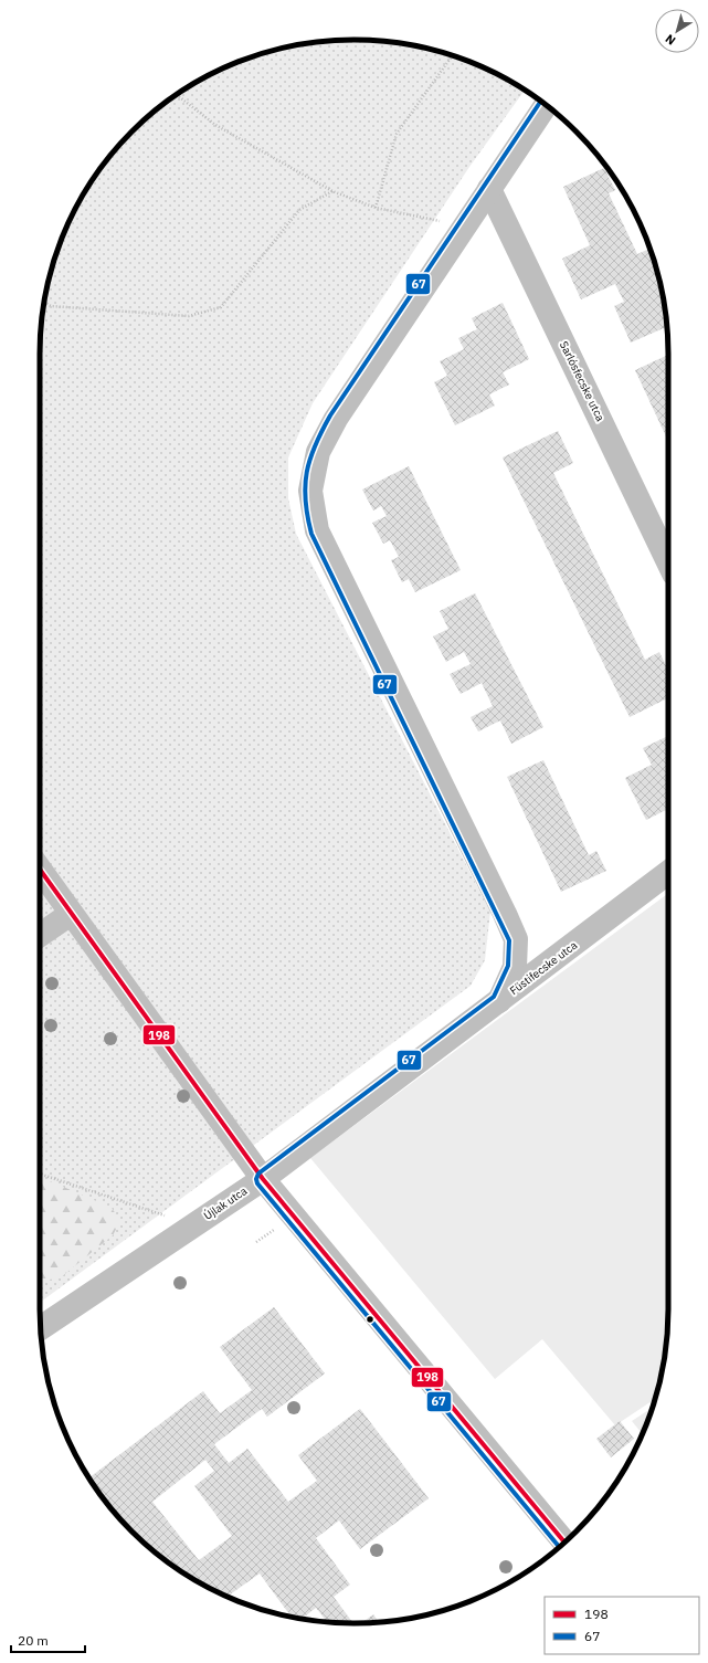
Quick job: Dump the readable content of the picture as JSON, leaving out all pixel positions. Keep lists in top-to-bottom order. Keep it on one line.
{"streets":{"street":["Sarlósfecske utca","Füstifecske utca","Újlak utca"]},"crossings":[["Füstifecske utca","Újlak utca"]],"lines":["transit line 67","transit line 198"],"legend":["198","67"],"scale_bar":"20 m","north":"bottom left"}
